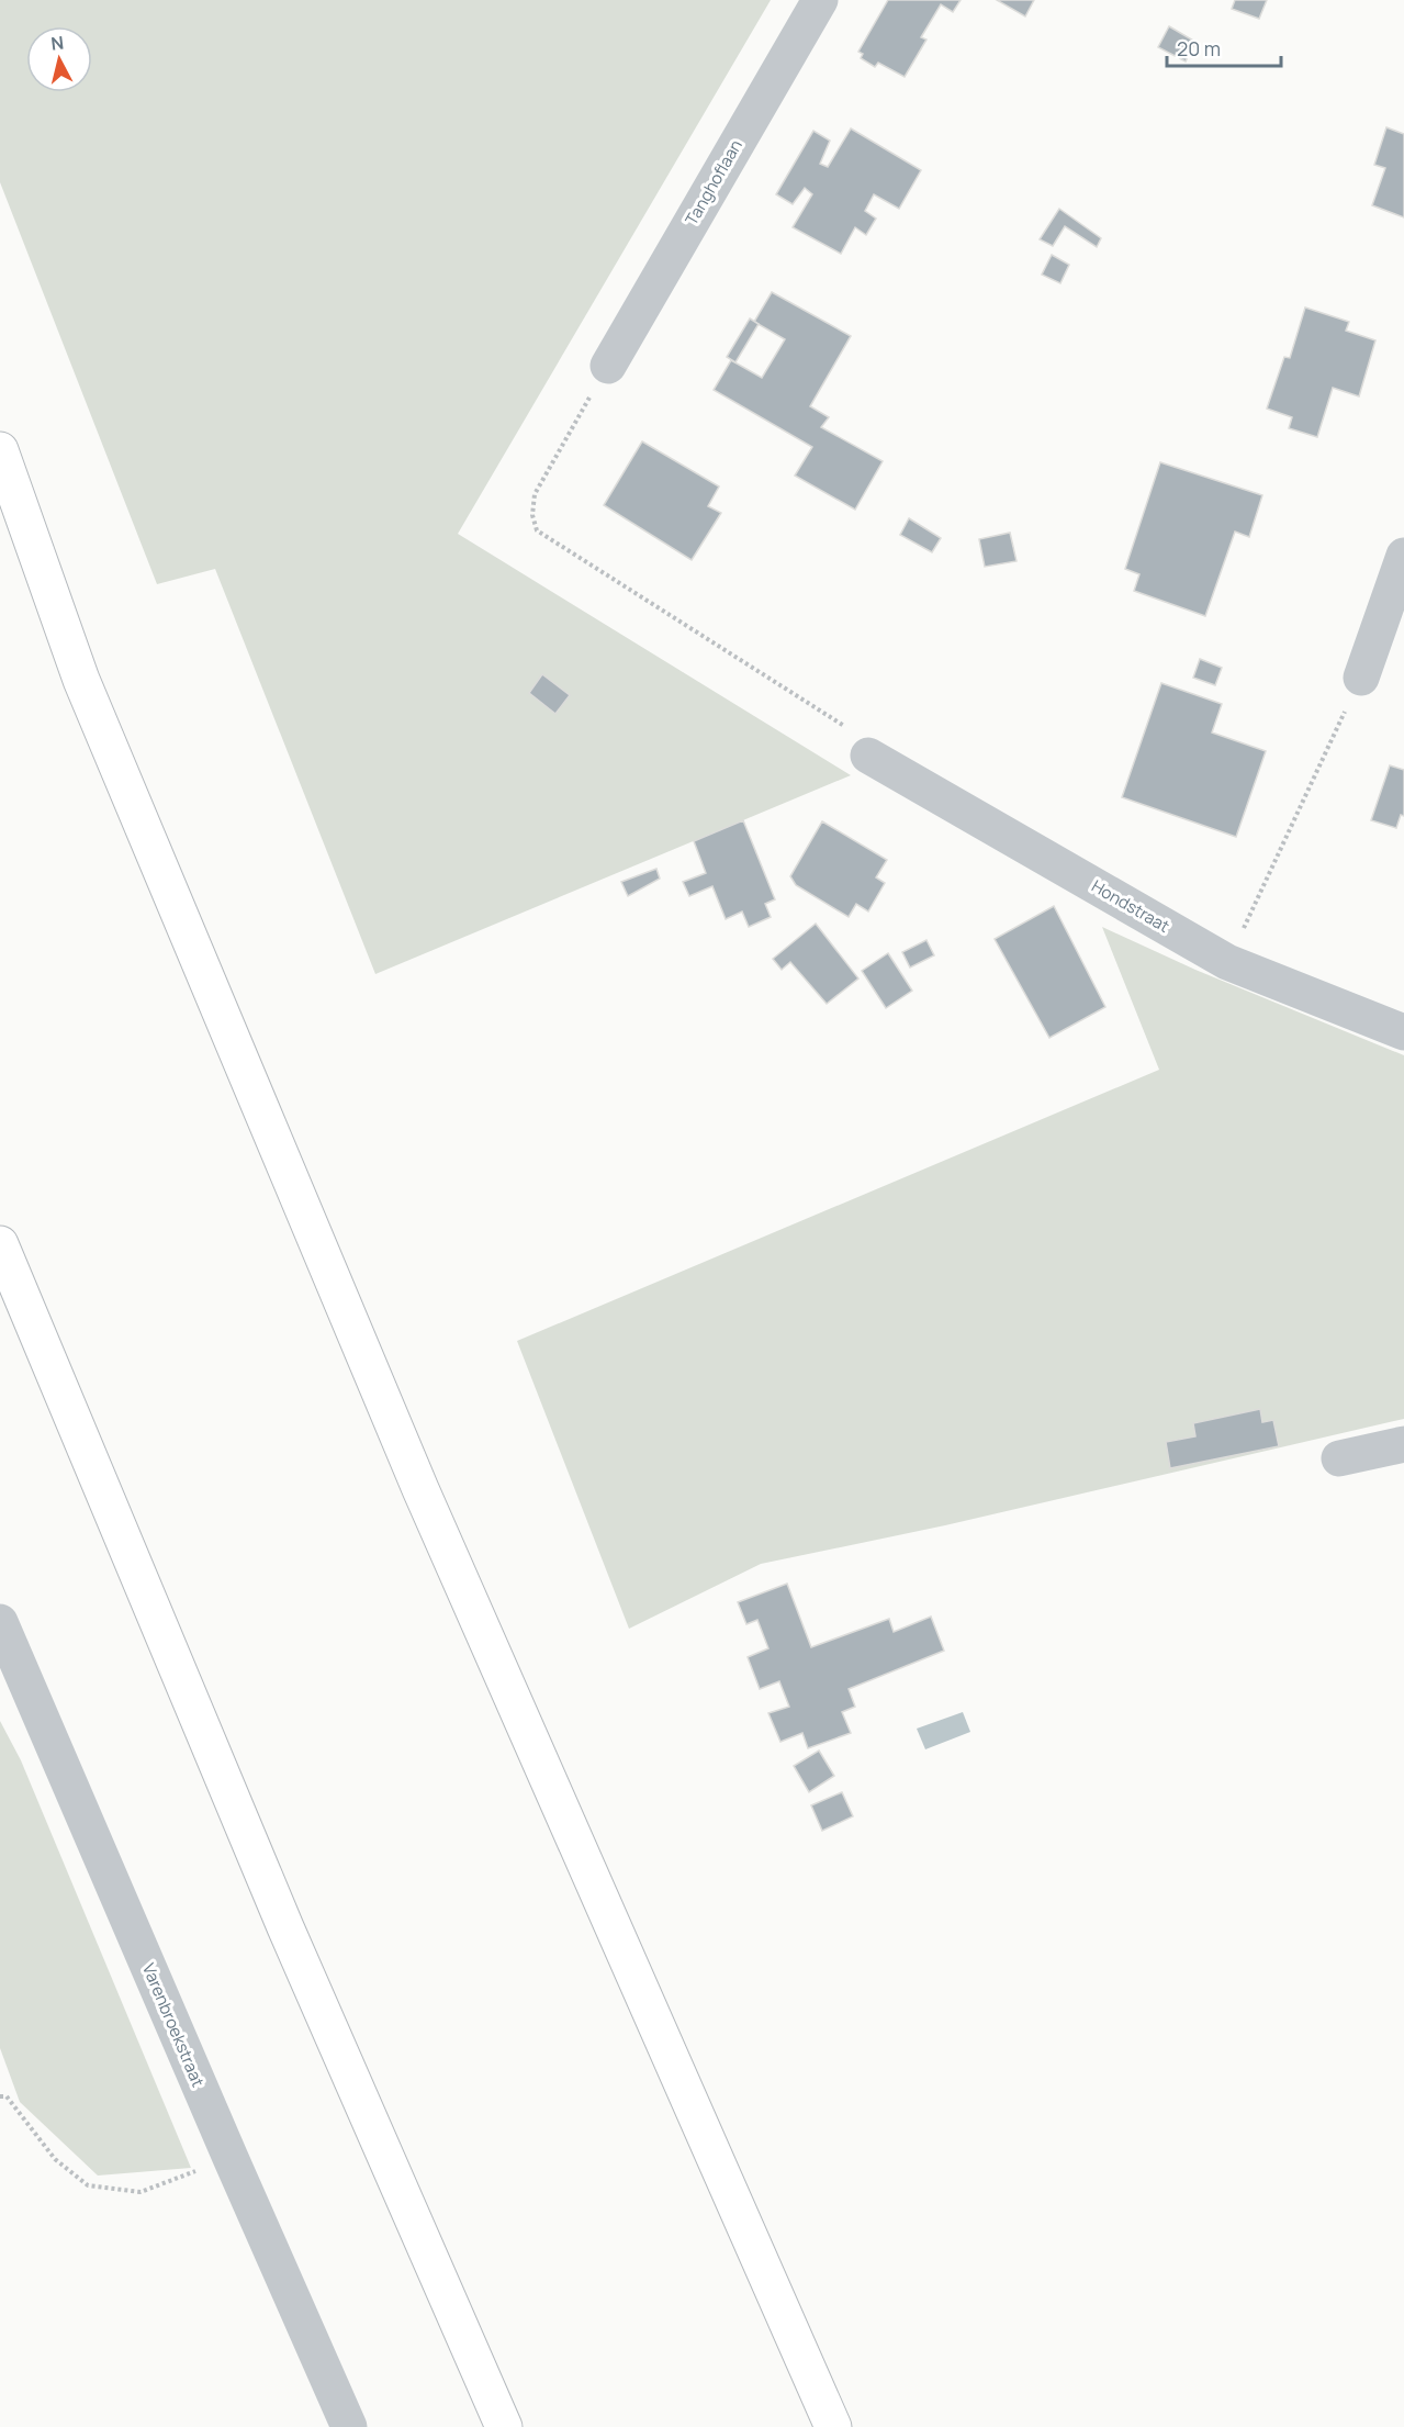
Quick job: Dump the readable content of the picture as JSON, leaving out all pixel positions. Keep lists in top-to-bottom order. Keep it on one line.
{"streets":{"street":["Tanghoflaan","Hondstraat","Varenbroekstraat"]},"scale_bar":"20 m","north":"top"}
